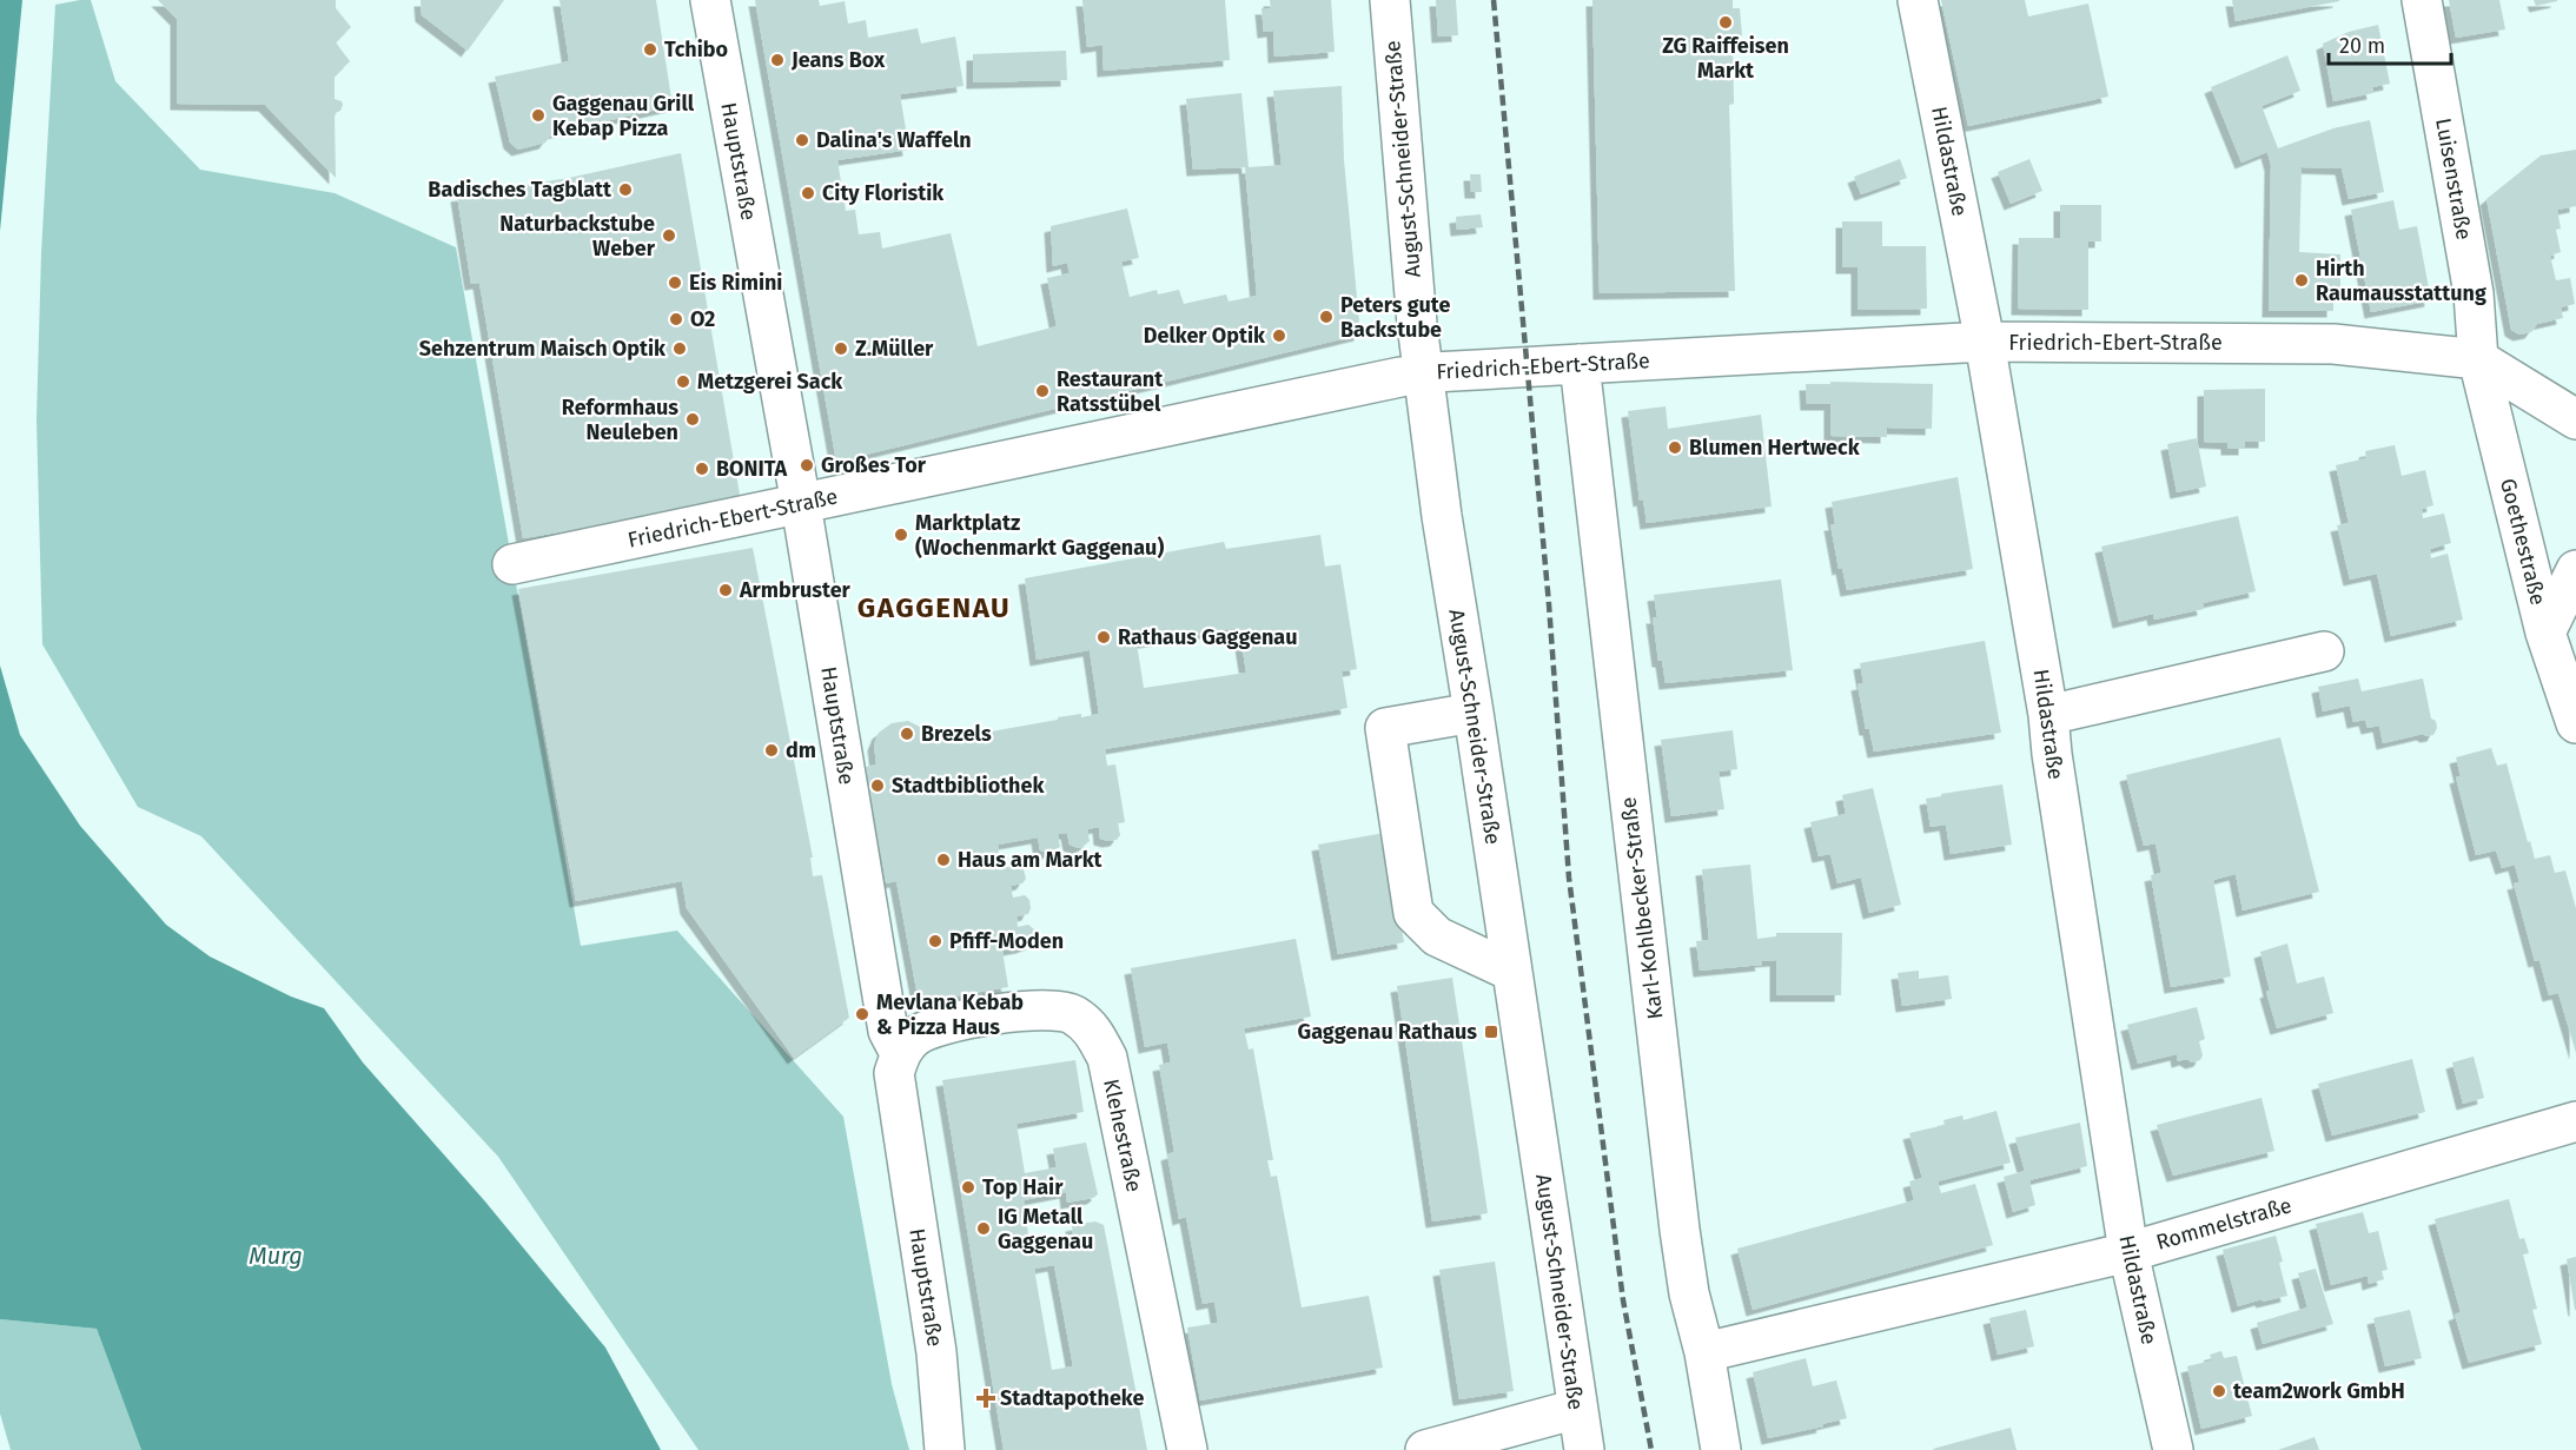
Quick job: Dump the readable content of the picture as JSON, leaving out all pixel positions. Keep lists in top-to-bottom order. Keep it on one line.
{"streets":{"street":["August-Schneider-Straße","Hauptstraße","Hildastraße","Luisenstraße","Friedrich-Ebert-Straße","Goethestraße","Karl-Kohlbecker-Straße","Klehestraße","Rommelstraße"]},"crossings":[["August-Schneider-Straße","Friedrich-Ebert-Straße"],["Hauptstraße","Friedrich-Ebert-Straße"],["Hauptstraße","Klehestraße"],["Hildastraße","Friedrich-Ebert-Straße"],["Hildastraße","Rommelstraße"],["Luisenstraße","Friedrich-Ebert-Straße"],["Luisenstraße","Goethestraße"],["Friedrich-Ebert-Straße","Goethestraße"],["Friedrich-Ebert-Straße","Karl-Kohlbecker-Straße"],["Karl-Kohlbecker-Straße","Rommelstraße"]],"districts":["GAGGENAU"],"water":["Murg"],"places":{"other":["ZG Raiffeisen Markt","Tchibo","Jeans Box","Gaggenau Grill Kebap Pizza","Dalina's Waffeln","Badisches Tagblatt","City Floristik","Naturbackstube Weber","Hirth Raumausstattung","Eis Rimini","Peters gute Backstube","O2","Delker Optik","Sehzentrum Maisch Optik","Z.Müller","Metzgerei Sack","Restaurant Ratsstübel","Reformhaus Neuleben","Blumen Hertweck","Großes Tor","BONITA","Marktplatz (Wochenmarkt Gaggenau)","Armbruster","Rathaus Gaggenau","Brezels","dm","Stadtbibliothek","Haus am Markt","Pfiff-Moden","Mevlana Kebab & Pizza Haus","Top Hair","IG Metall Gaggenau","team2work GmbH"],"transit":["Gaggenau Rathaus"],"health":["Stadtapotheke"]},"scale_bar":"20 m"}
